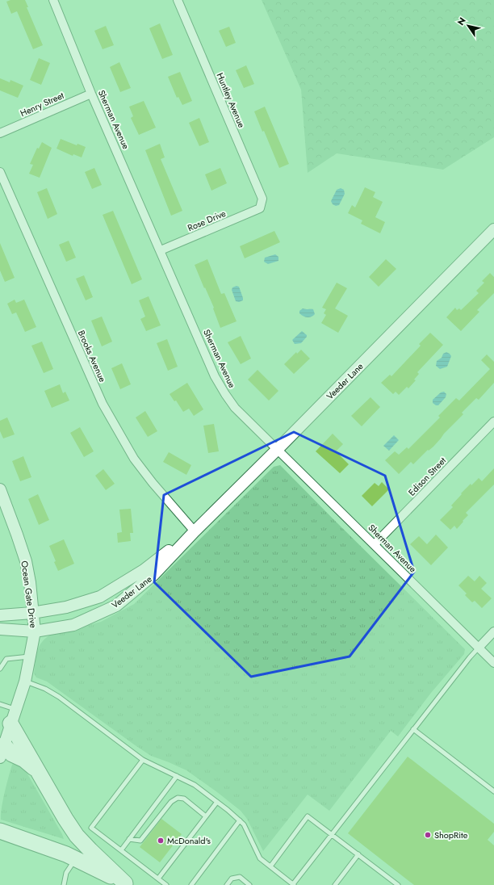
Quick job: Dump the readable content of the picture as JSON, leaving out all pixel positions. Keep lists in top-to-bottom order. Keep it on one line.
{"streets":{"street":["Huntley Avenue","Henry Street","Sherman Avenue","Rose Drive","Brooks Avenue","Veeder Lane","Edison Street","Ocean Gate Drive"]},"crossings":[["Huntley Avenue","Rose Drive"],["Henry Street","Sherman Avenue"],["Sherman Avenue","Rose Drive"],["Sherman Avenue","Veeder Lane"],["Sherman Avenue","Edison Street"],["Brooks Avenue","Veeder Lane"],["Veeder Lane","Ocean Gate Drive"]],"places":["ShopRite","McDonald's"],"north":"top left"}
